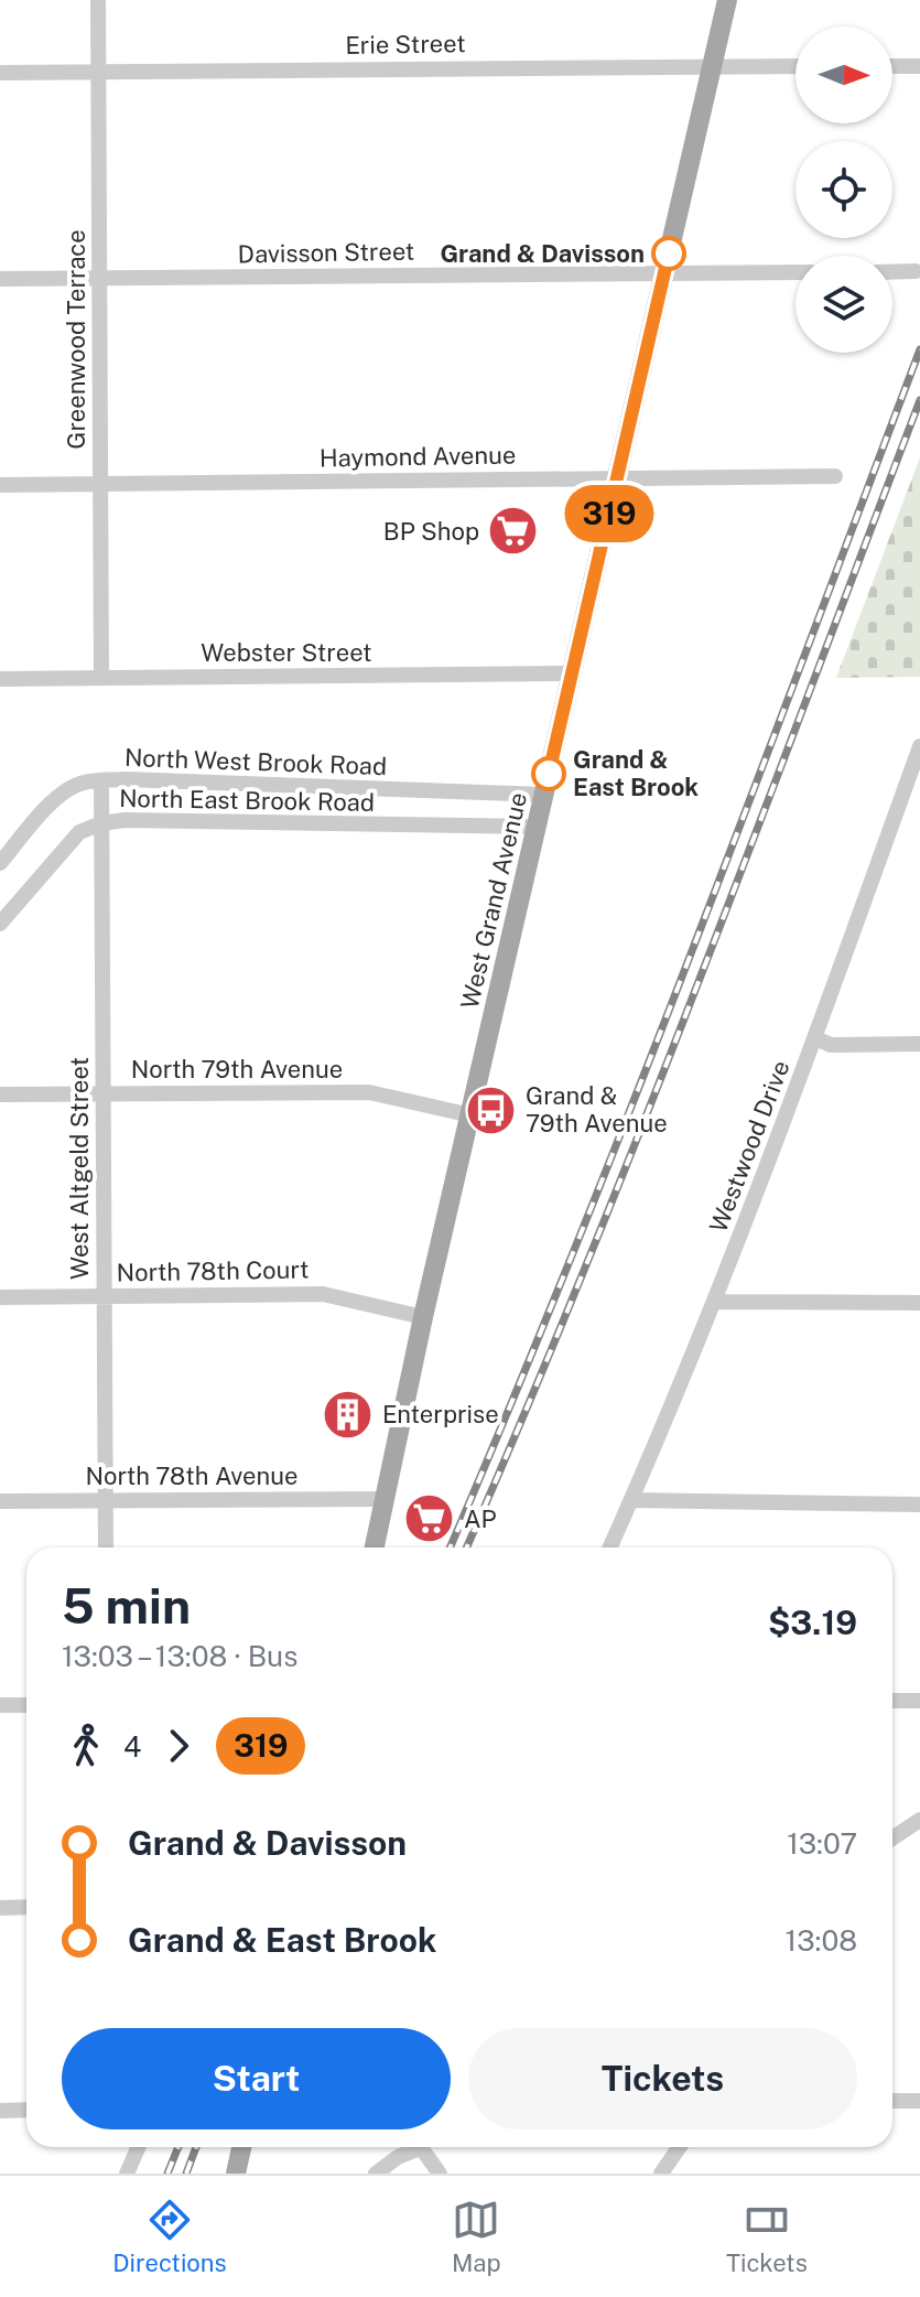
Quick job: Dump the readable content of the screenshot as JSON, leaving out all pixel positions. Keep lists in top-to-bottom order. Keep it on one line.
{"streets":{"main road":["West Grand Avenue"],"street":["Erie Street","Davisson Street","Greenwood Terrace","Haymond Avenue","Webster Street","North West Brook Road","North East Brook Road","North 79th Avenue","Westwood Drive","West Altgeld Street","North 78th Court","North 78th Avenue"]},"crossings":[["Erie Street","Greenwood Terrace"],["Erie Street","West Grand Avenue"],["Davisson Street","Greenwood Terrace"],["Davisson Street","West Grand Avenue"],["Greenwood Terrace","Haymond Avenue"],["Greenwood Terrace","Webster Street"],["Haymond Avenue","West Grand Avenue"],["Webster Street","West Grand Avenue"],["North West Brook Road","West Grand Avenue"],["North West Brook Road","West Altgeld Street"],["North East Brook Road","West Grand Avenue"],["North East Brook Road","West Altgeld Street"],["West Grand Avenue","North 79th Avenue"],["West Grand Avenue","North 78th Court"],["West Grand Avenue","North 78th Avenue"],["North 79th Avenue","West Altgeld Street"],["West Altgeld Street","North 78th Court"],["West Altgeld Street","North 78th Avenue"]],"places":{"other":["Grand & Davisson","Grand & East Brook"],"supermarket":["BP Shop","AP"],"bus stop":["Grand & 79th Avenue"],"building":["Enterprise"]},"lines":["bus line 319"],"north":"right","page":{"on_map":"319","heading":["5 min","13:03 – 13:08 · Bus","$3.19"],"legs":["4","319"],"list":[{"name":"Grand & Davisson","value":"13:07"},{"name":"Grand & East Brook","value":"13:08"}],"buttons":["Start","Tickets"],"tabs":["Directions","Map","Tickets"]}}
